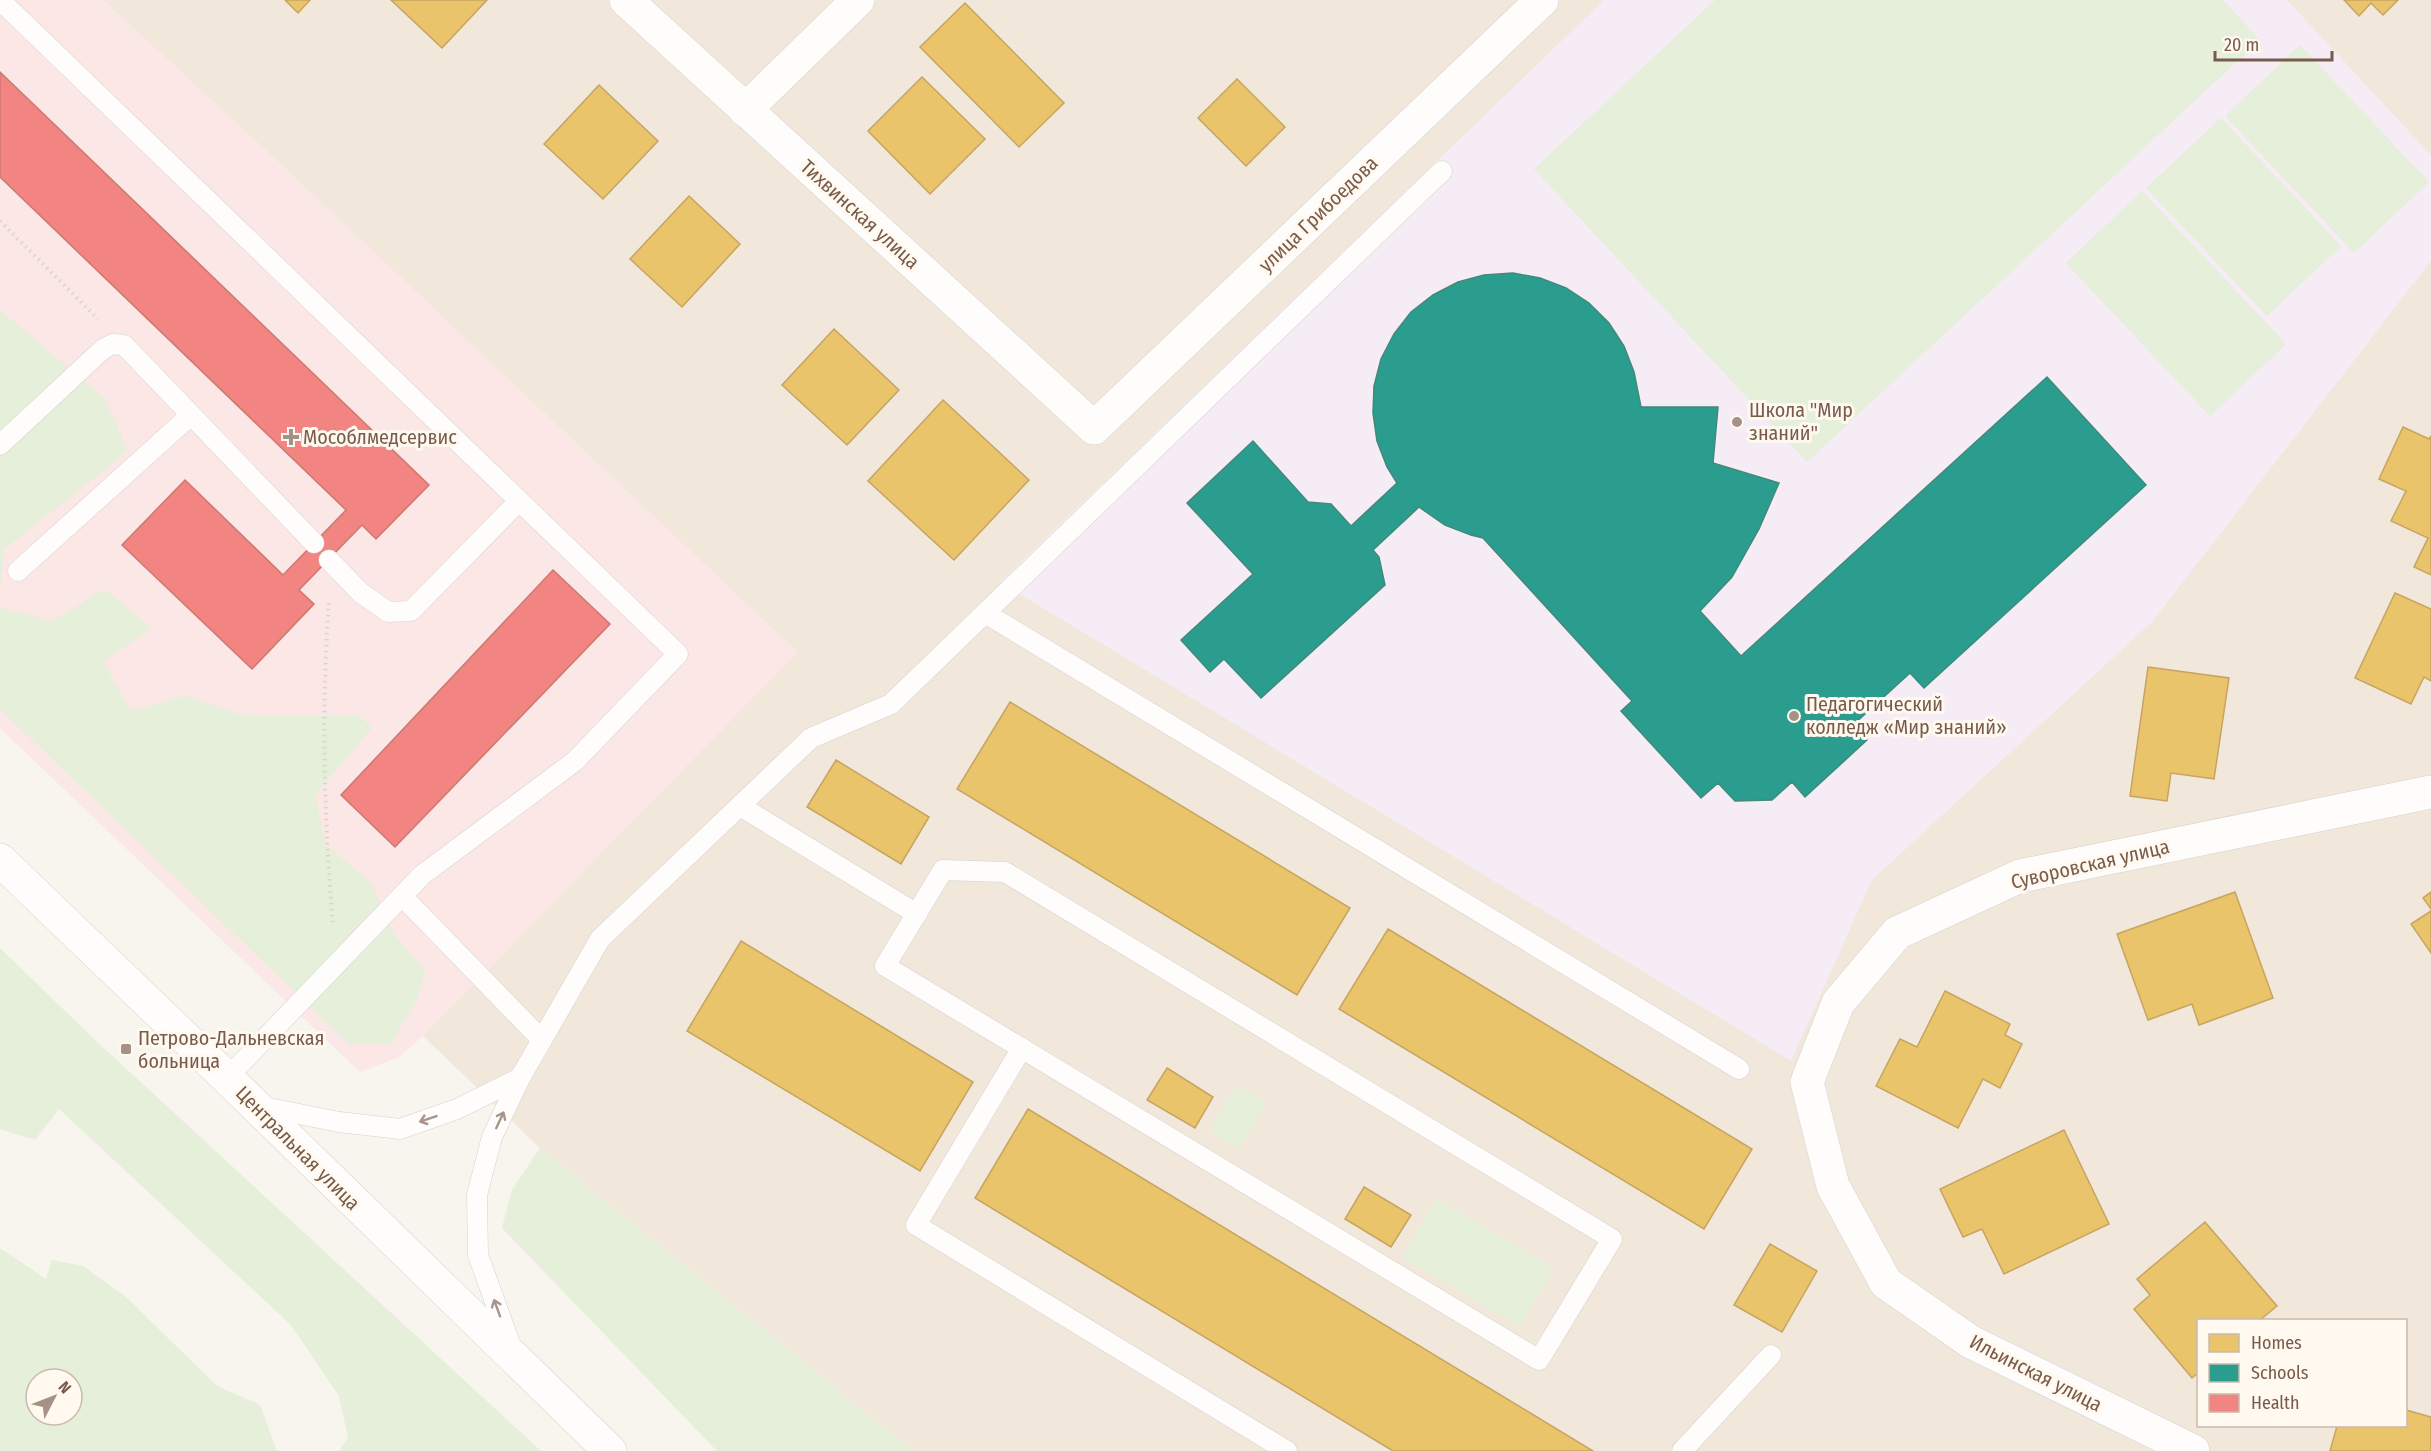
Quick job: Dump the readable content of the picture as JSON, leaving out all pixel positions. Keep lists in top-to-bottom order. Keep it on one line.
{"streets":{"street":["Тихвинская улица","улица Грибоедова","Суворовская улица","Центральная улица","Ильинская улица"]},"crossings":[["Тихвинская улица","улица Грибоедова"],["Суворовская улица","Ильинская улица"]],"places":{"other":["Школа \"Мир знаний\"","Педагогический колледж «Мир знаний»"],"health":["Мособлмедсервис"],"transit":["Петрово-Дальневская больница"]},"legend":["Homes","Schools","Health"],"scale_bar":"20 m","north":"top right"}
